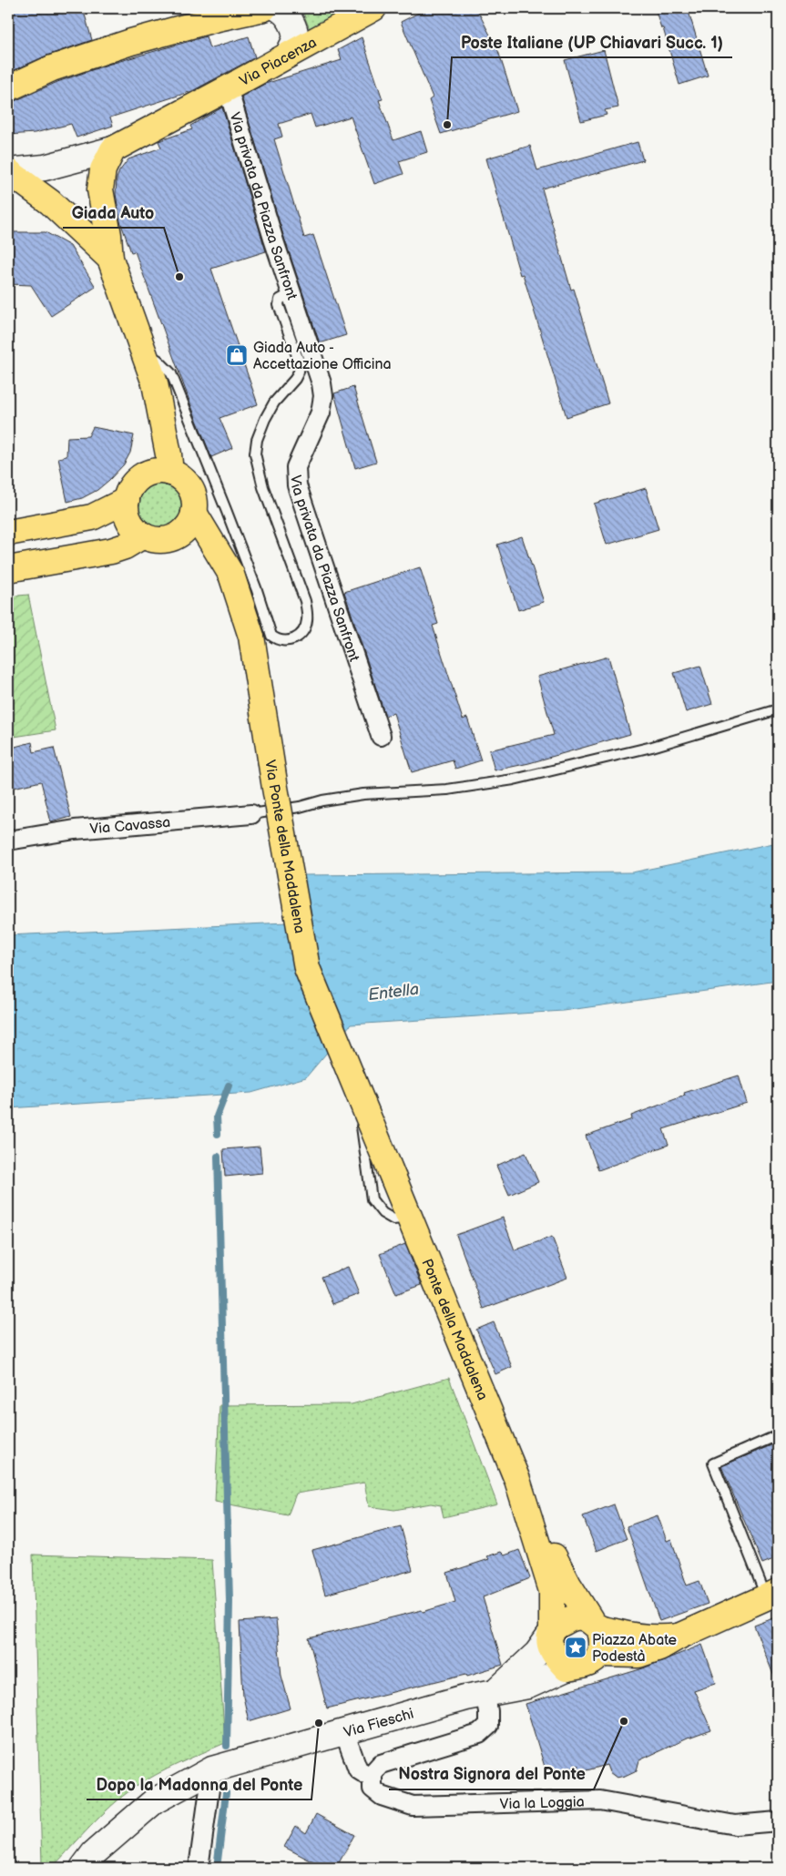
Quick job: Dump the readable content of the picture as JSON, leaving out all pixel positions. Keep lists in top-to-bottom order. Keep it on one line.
{"streets":{"main road":["Via Piacenza","Via Ponte della Maddalena","Ponte della Maddalena"],"street":["Via privata da Piazza Sanfront","Via Cavassa","Via Fieschi","Via la Loggia"]},"crossings":[["Via Piacenza","Via privata da Piazza Sanfront"],["Via Ponte della Maddalena","Ponte della Maddalena"],["Ponte della Maddalena","Via Fieschi"],["Via Fieschi","Via la Loggia"]],"water":["Entella"],"places":{"other":["Poste Italiane (UP Chiavari Succ. 1)","Giada Auto","Nostra Signora del Ponte","Dopo la Madonna del Ponte"],"shop":["Giada Auto - Accettazione Officina"],"place":["Piazza Abate Podestà"]}}
